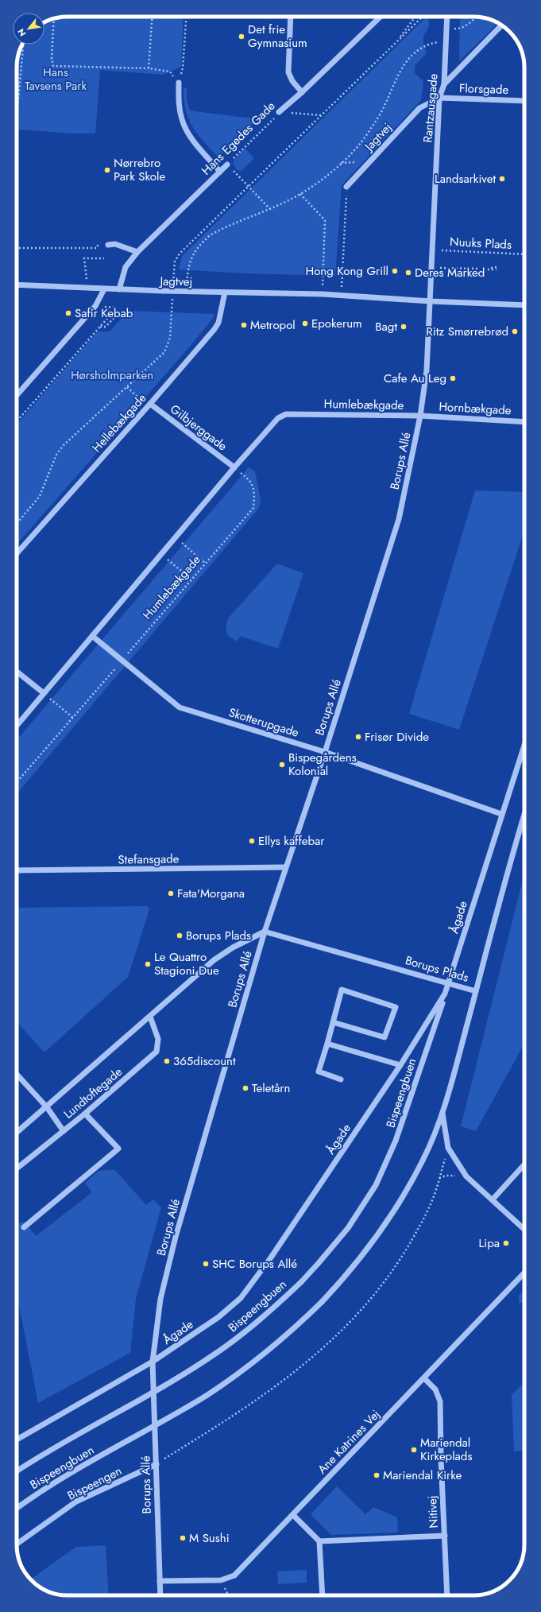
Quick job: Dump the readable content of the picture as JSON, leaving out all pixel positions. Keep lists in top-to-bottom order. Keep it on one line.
{"streets":{"street":["Florsgade","Rantzausgade","Jagtvej","Hans Egedes Gade","Humlebækgade","Hornbækgade","Hellebækgade","Gilbjerggade","Borups Allé","Skotterupgade","Stefansgade","Ågade","Borups Plads","Lundtoftegade","Bispeengbuen","Ane Katrines Vej","Bispeengen","Nitivej"],"path":["Nuuks Plads"]},"crossings":[["Florsgade","Rantzausgade"],["Florsgade","Jagtvej"],["Rantzausgade","Jagtvej"],["Rantzausgade","Nuuks Plads"],["Rantzausgade","Borups Allé"],["Jagtvej","Hans Egedes Gade"],["Jagtvej","Hellebækgade"],["Jagtvej","Borups Allé"],["Humlebækgade","Hornbækgade"],["Humlebækgade","Gilbjerggade"],["Humlebækgade","Borups Allé"],["Humlebækgade","Skotterupgade"],["Hornbækgade","Borups Allé"],["Hellebækgade","Gilbjerggade"],["Borups Allé","Skotterupgade"],["Borups Allé","Stefansgade"],["Borups Allé","Ågade"],["Borups Allé","Borups Plads"],["Borups Allé","Lundtoftegade"],["Borups Allé","Ane Katrines Vej"],["Borups Allé","Bispeengen"],["Skotterupgade","Ågade"],["Ågade","Borups Plads"],["Ågade","Bispeengbuen"],["Borups Plads","Lundtoftegade"],["Ane Katrines Vej","Nitivej"]],"parks":["Hans Tavsens Park","Hørsholmparken"],"places":["Det frie Gymnasium","Nørrebro Park Skole","Landsarkivet","Hong Kong Grill","Deres Marked","Safir Kebab","Epokerum","Metropol","Bagt","Ritz Smørrebrød","Cafe Au Leg","Frisør Divide","Bispegårdens Kolonial","Ellys kaffebar","Fata'Morgana","Borups Plads","Le Quattro Stagioni Due","365discount","Teletårn","Lipa","SHC Borups Allé","Mariendal Kirkeplads","Mariendal Kirke","M Sushi"],"north":"bottom left"}
